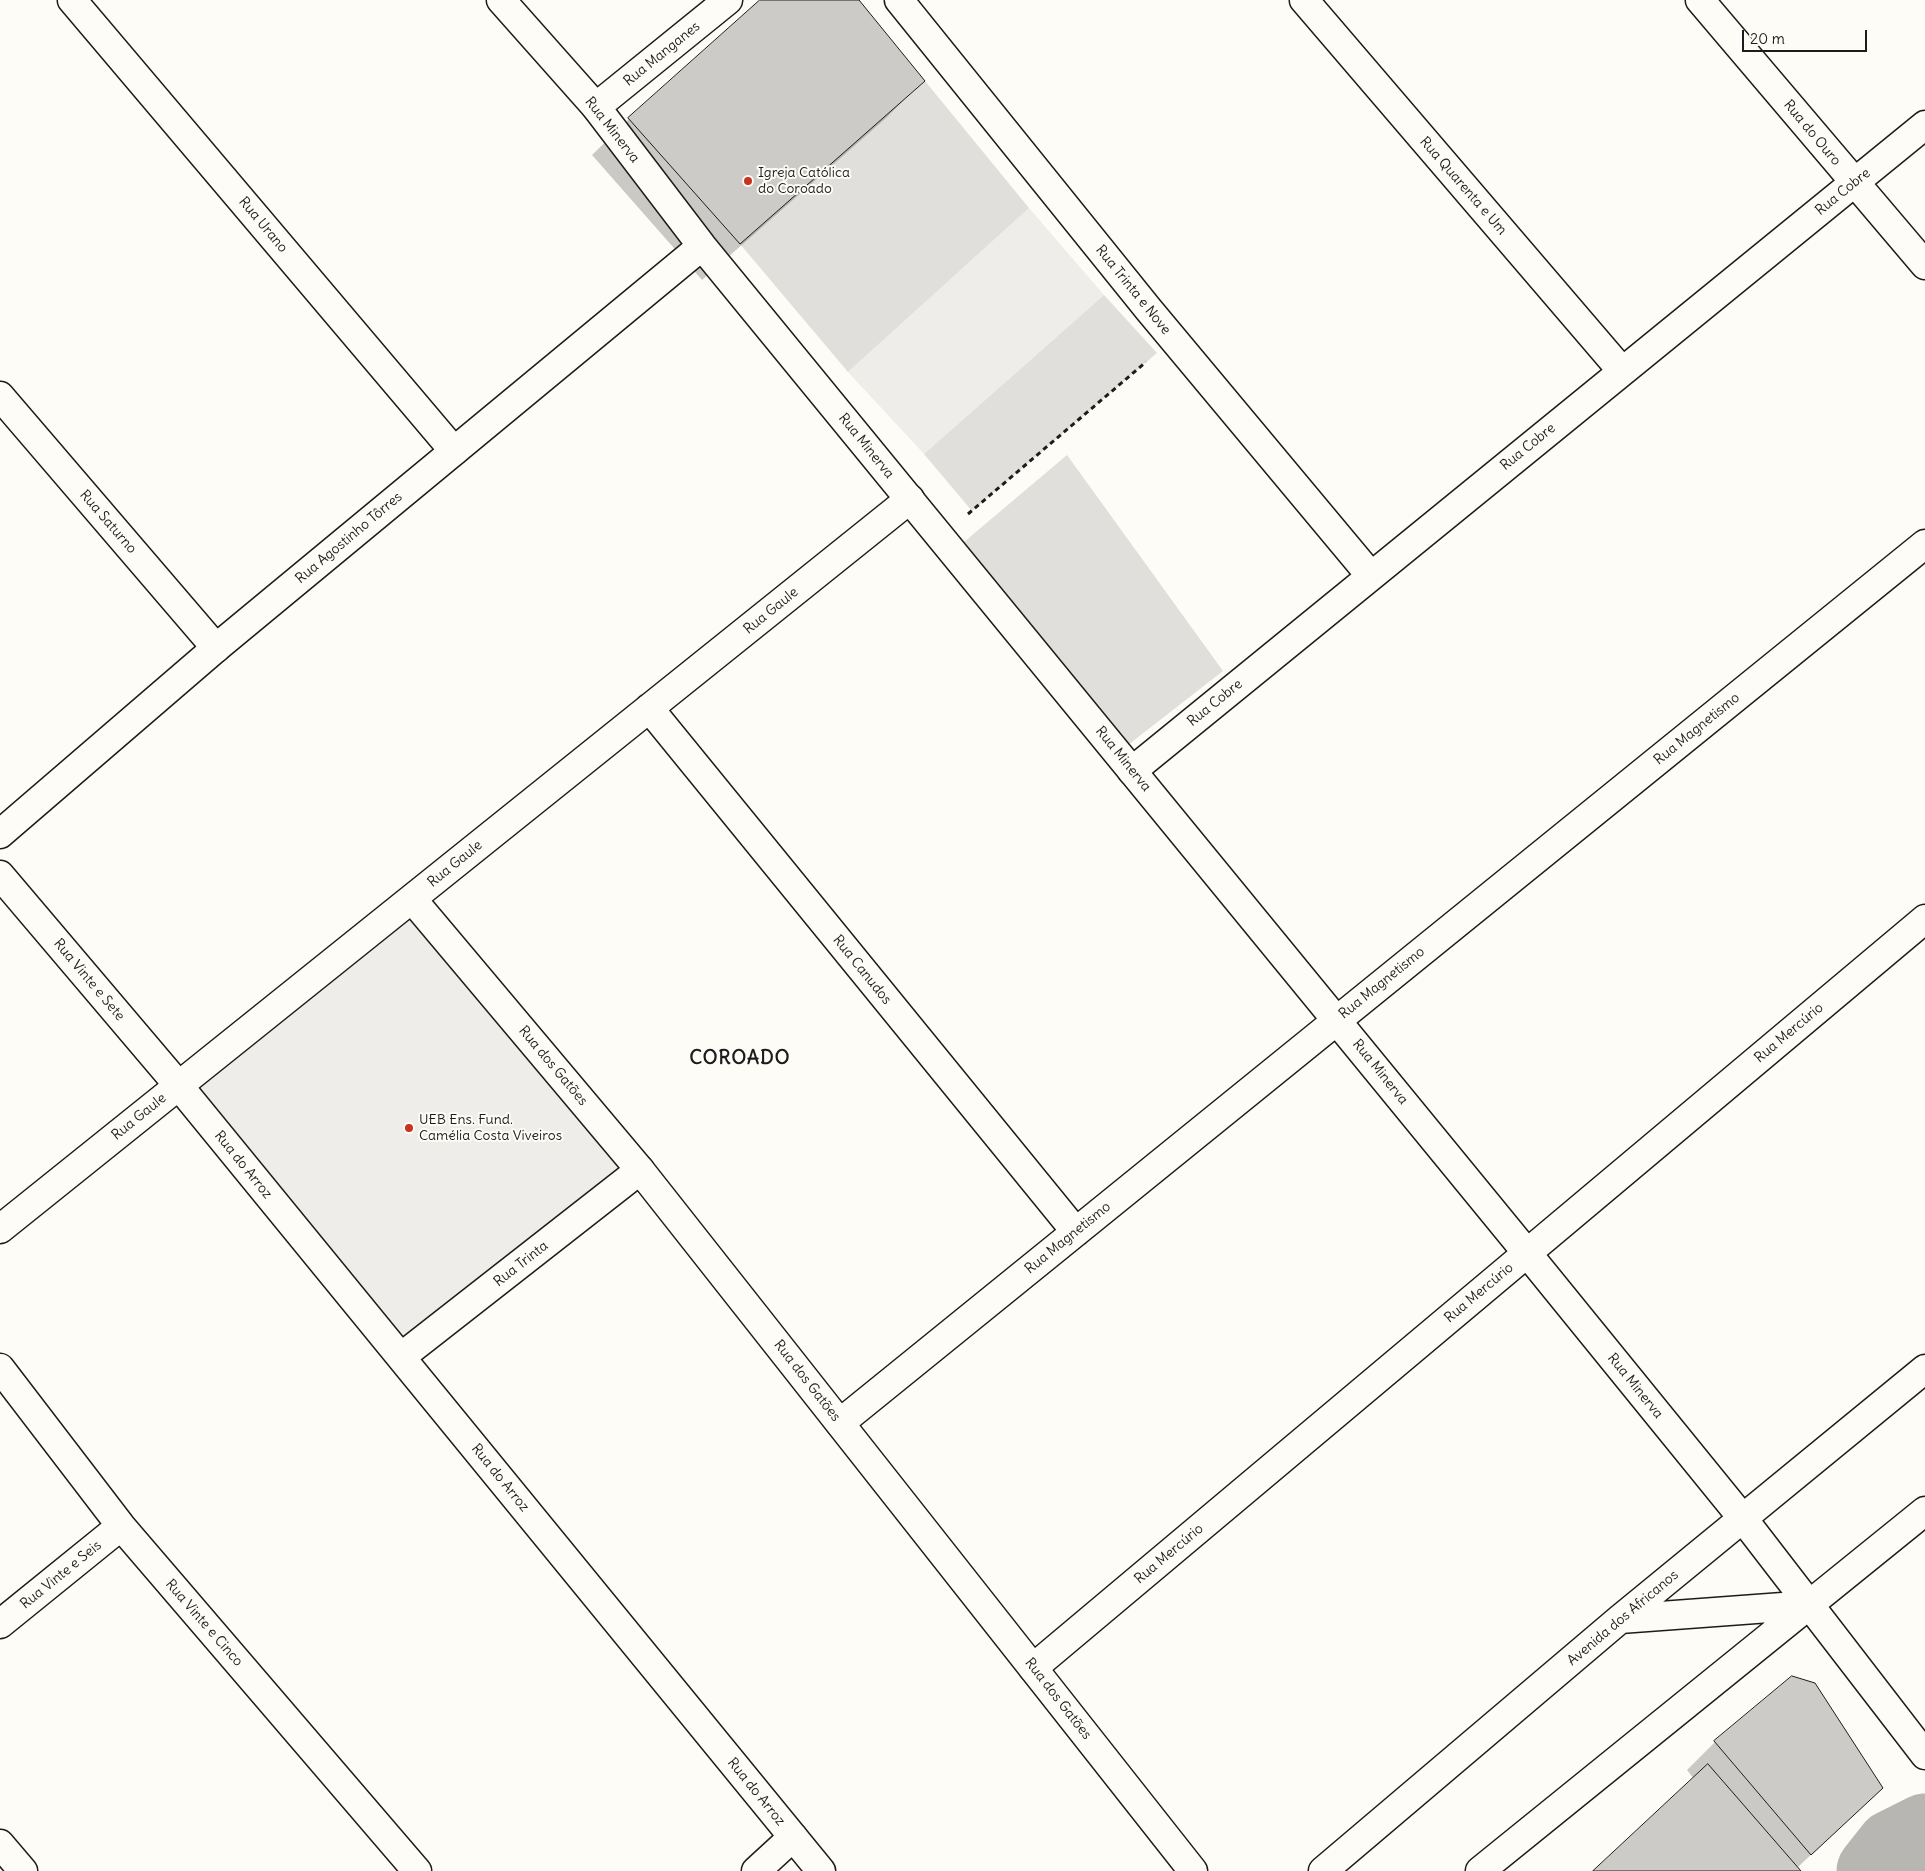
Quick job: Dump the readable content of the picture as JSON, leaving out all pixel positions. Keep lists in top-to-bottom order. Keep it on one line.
{"streets":{"street":["Rua Manganes","Rua Minerva","Rua do Ouro","Rua Quarenta e Um","Rua Cobre","Rua Urano","Rua Trinta e Nove","Rua Saturno","Rua Agostinho Tôrres","Rua Gaule","Rua Magnetismo","Rua Canudos","Rua Vinte e Sete","Rua Mercúrio","Rua dos Gatões","Rua do Arroz","Rua Trinta","Rua Vinte e Seis","Avenida dos Africanos","Rua Vinte e Cinco"]},"crossings":[["Rua Manganes","Rua Minerva"],["Rua Minerva","Rua Cobre"],["Rua Minerva","Rua Agostinho Tôrres"],["Rua Minerva","Rua Gaule"],["Rua Minerva","Rua Magnetismo"],["Rua Minerva","Rua Mercúrio"],["Rua Minerva","Avenida dos Africanos"],["Rua do Ouro","Rua Cobre"],["Rua Quarenta e Um","Rua Cobre"],["Rua Cobre","Rua Trinta e Nove"],["Rua Urano","Rua Agostinho Tôrres"],["Rua Saturno","Rua Agostinho Tôrres"],["Rua Gaule","Rua Canudos"],["Rua Gaule","Rua Vinte e Sete"],["Rua Gaule","Rua dos Gatões"],["Rua Gaule","Rua do Arroz"],["Rua Magnetismo","Rua Canudos"],["Rua Magnetismo","Rua dos Gatões"],["Rua Vinte e Sete","Rua do Arroz"],["Rua Mercúrio","Rua dos Gatões"],["Rua dos Gatões","Rua Trinta"],["Rua do Arroz","Rua Trinta"],["Rua Vinte e Seis","Rua Vinte e Cinco"]],"districts":["COROADO"],"places":["Igreja Católica do Coroado","UEB Ens. Fund. Camélia Costa Viveiros"],"scale_bar":"20 m"}
